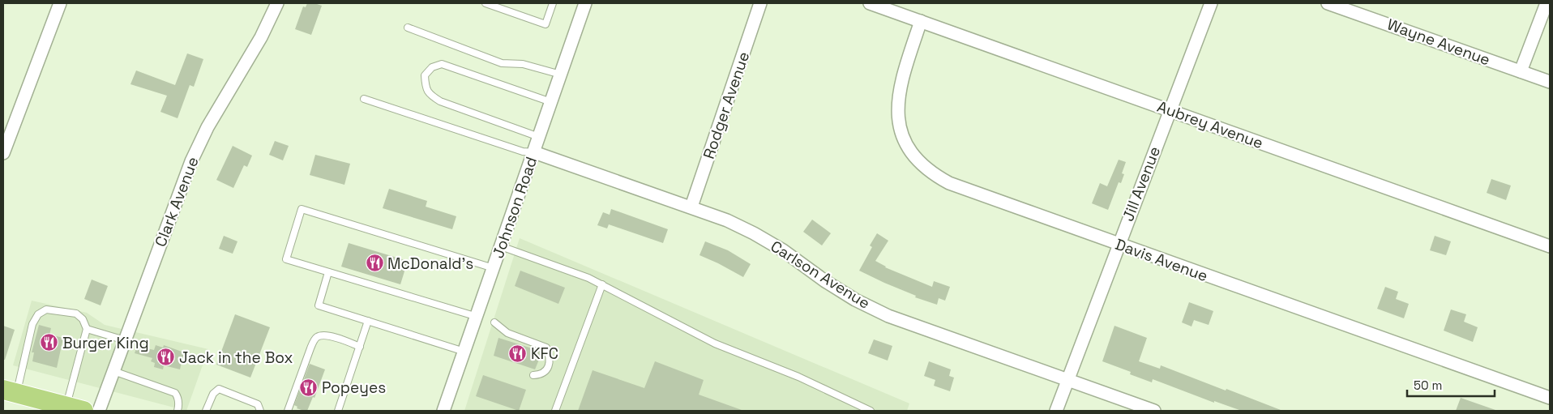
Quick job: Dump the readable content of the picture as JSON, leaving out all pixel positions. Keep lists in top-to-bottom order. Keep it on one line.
{"streets":{"street":["Wayne Avenue","Rodger Avenue","Aubrey Avenue","Jill Avenue","Clark Avenue","Johnson Road","Davis Avenue","Carlson Avenue"]},"crossings":[["Rodger Avenue","Carlson Avenue"],["Aubrey Avenue","Jill Avenue"],["Aubrey Avenue","Davis Avenue"],["Jill Avenue","Davis Avenue"],["Jill Avenue","Carlson Avenue"],["Johnson Road","Carlson Avenue"]],"places":{"restaurant":["McDonald's","Burger King","KFC","Jack in the Box","Popeyes"]},"scale_bar":"50 m"}
